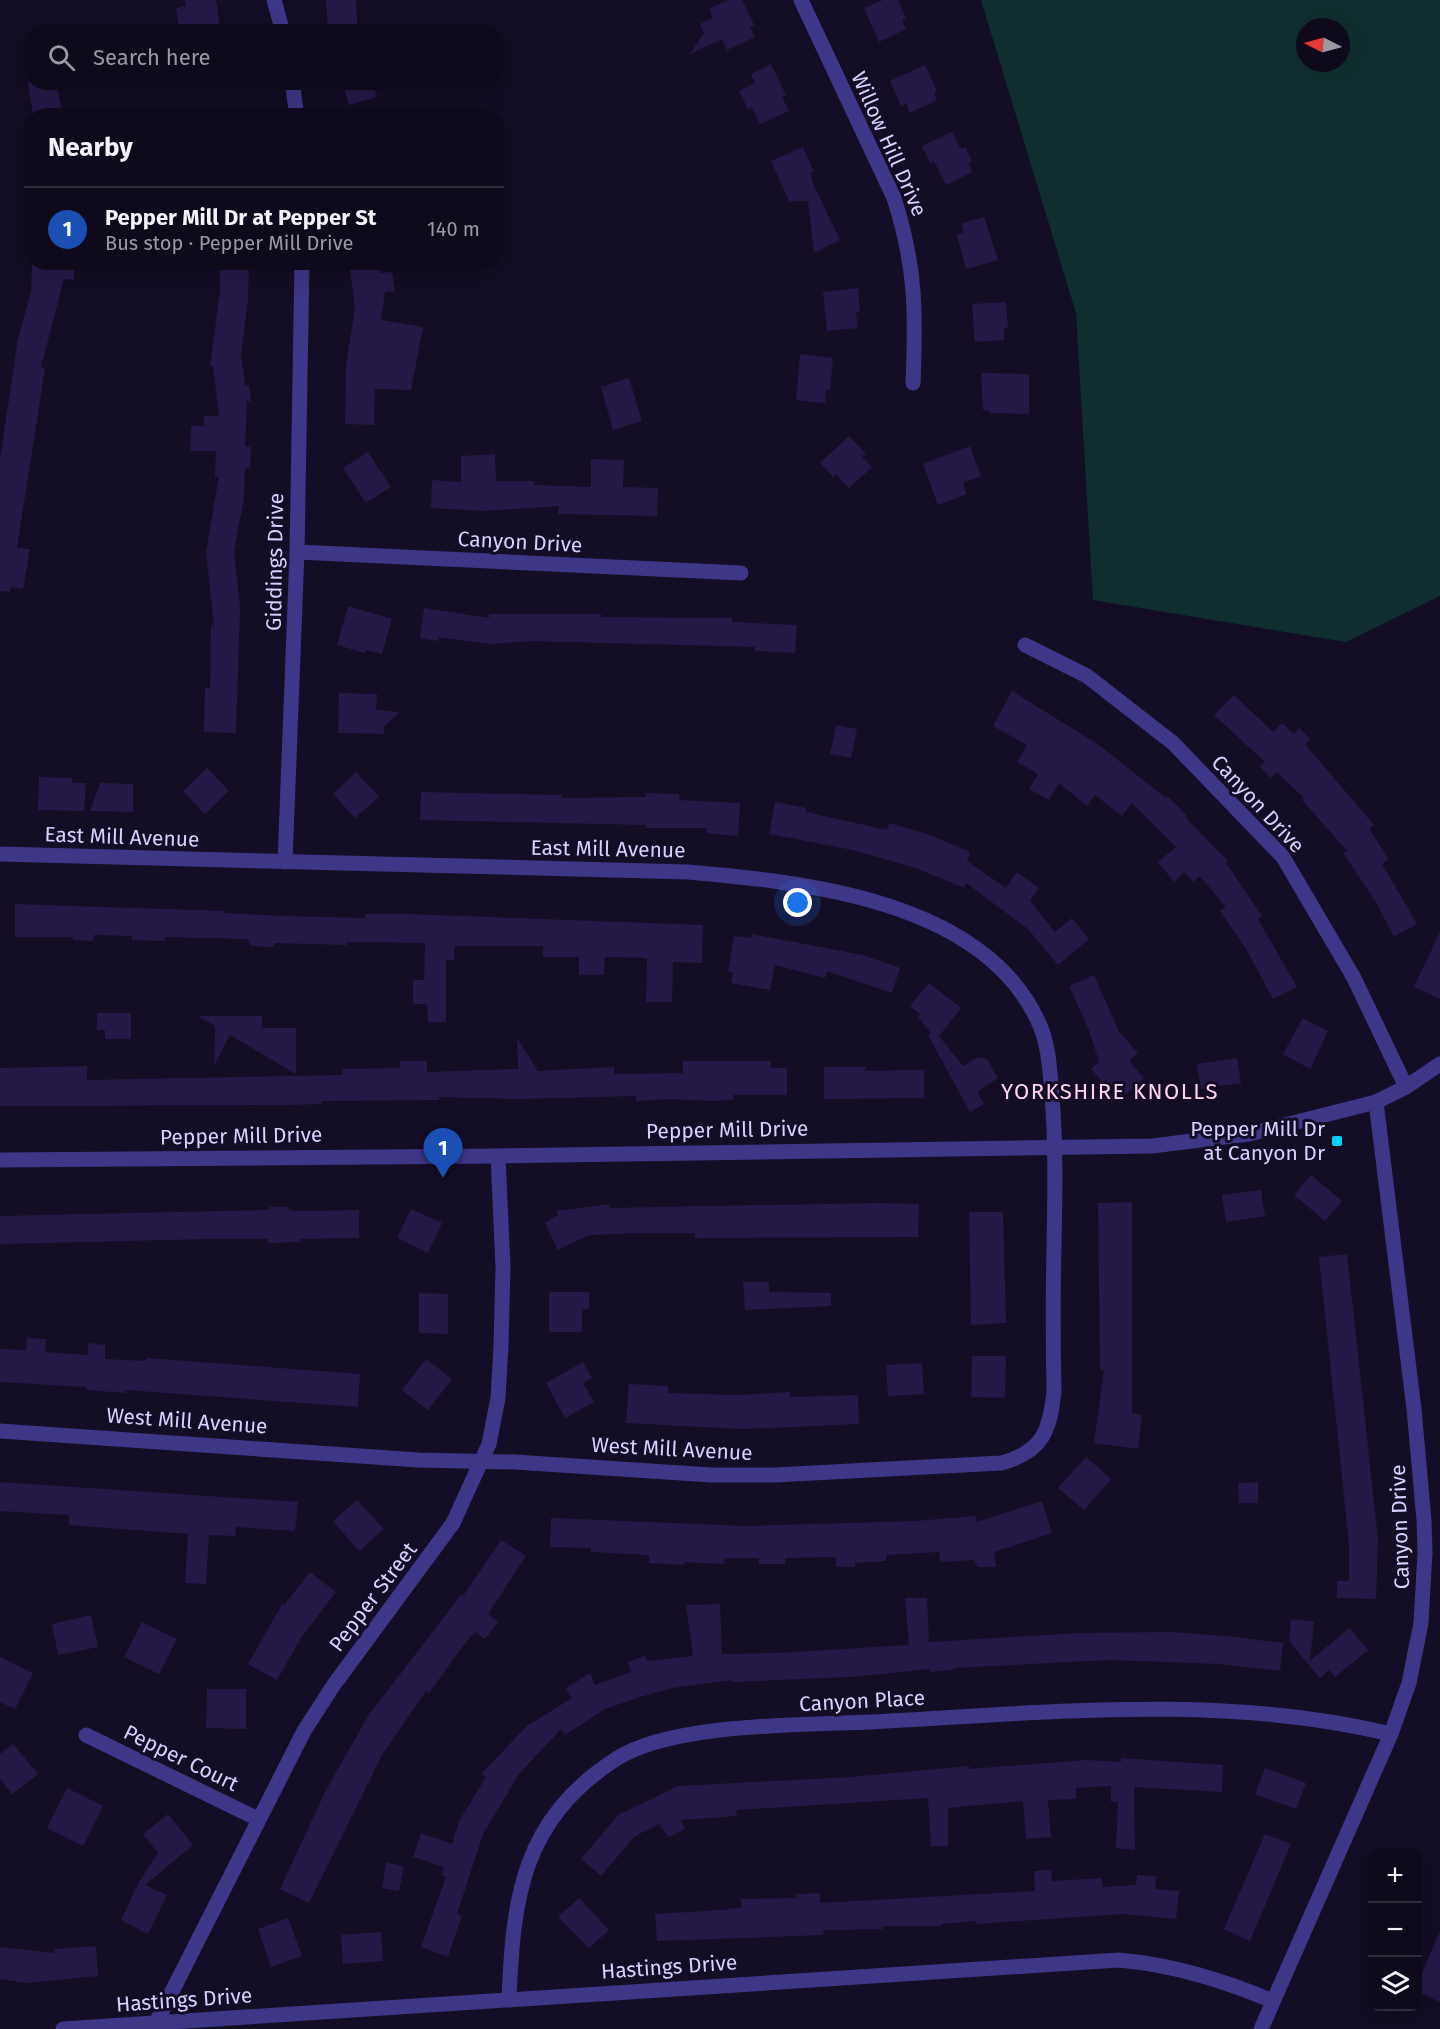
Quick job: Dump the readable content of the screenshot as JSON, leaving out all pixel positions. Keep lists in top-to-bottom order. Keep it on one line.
{"streets":{"street":["Willow Hill Drive","Canyon Drive","Giddings Drive","East Mill Avenue","Pepper Mill Drive","West Mill Avenue","Pepper Street","Canyon Place","Pepper Court","Hastings Drive"]},"crossings":[["Canyon Drive","Giddings Drive"],["Canyon Drive","Pepper Mill Drive"],["Canyon Drive","Canyon Place"],["Canyon Drive","Hastings Drive"],["Giddings Drive","East Mill Avenue"],["East Mill Avenue","Pepper Mill Drive"],["East Mill Avenue","West Mill Avenue"],["Pepper Mill Drive","West Mill Avenue"],["Pepper Mill Drive","Pepper Street"],["West Mill Avenue","Pepper Street"],["Pepper Street","Pepper Court"],["Pepper Street","Hastings Drive"],["Canyon Place","Hastings Drive"]],"districts":["YORKSHIRE KNOLLS"],"places":{"transit":["Pepper Mill Dr at Canyon Dr"]},"north":"left","page":{"search":"Search here","heading":"Nearby","list":[{"mark":"1","name":"Pepper Mill Dr at Pepper St","note":"Bus stop · Pepper Mill Drive","value":"140 m"}],"pins":"1","map_buttons":["+","−"]}}
